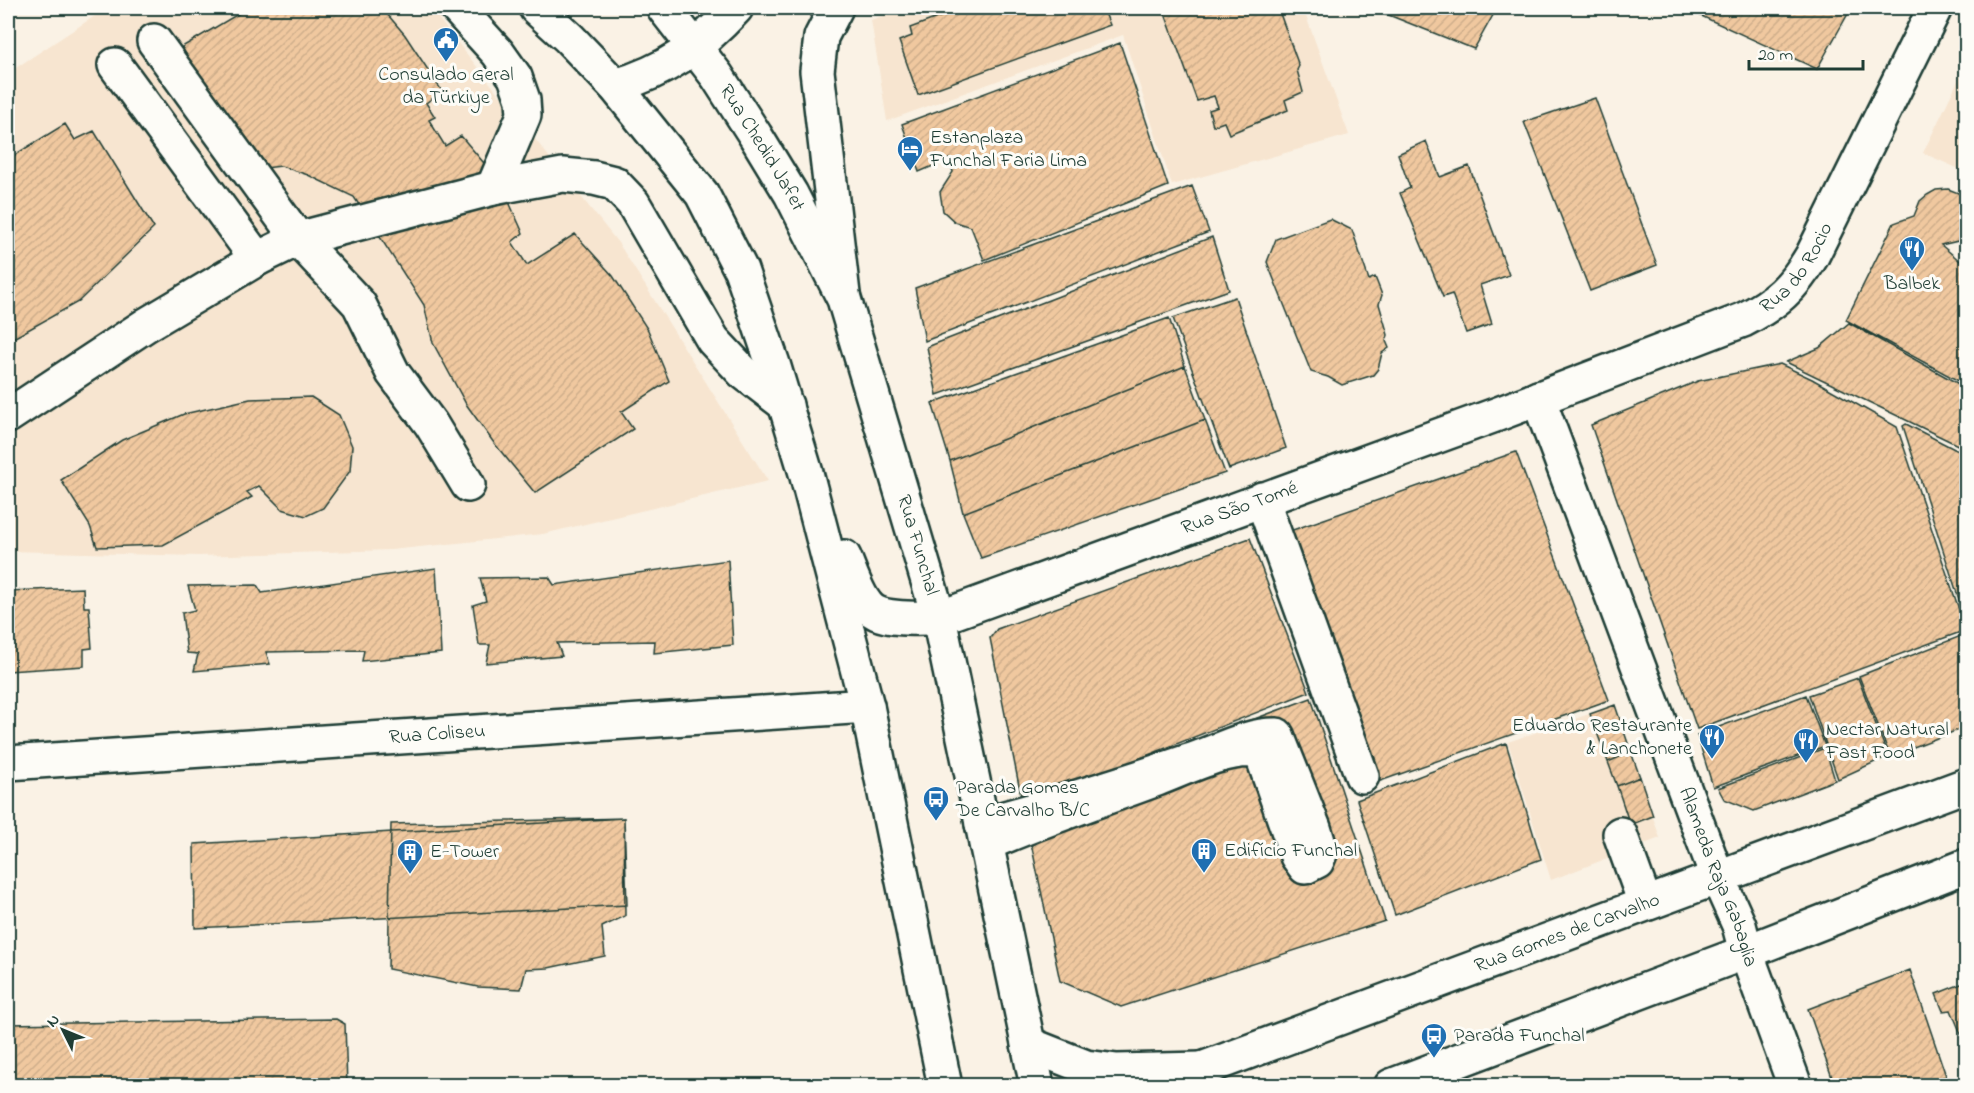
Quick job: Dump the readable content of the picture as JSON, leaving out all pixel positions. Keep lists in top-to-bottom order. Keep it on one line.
{"streets":{"street":["Rua Chedid Jafet","Rua do Rocio","Rua São Tomé","Rua Funchal","Rua Coliseu","Alameda Raja Gabaglia","Rua Gomes de Carvalho"]},"crossings":[["Rua Chedid Jafet","Rua Funchal"],["Rua do Rocio","Rua São Tomé"],["Rua do Rocio","Alameda Raja Gabaglia"],["Rua São Tomé","Rua Funchal"],["Rua São Tomé","Alameda Raja Gabaglia"],["Alameda Raja Gabaglia","Rua Gomes de Carvalho"]],"places":{"public building":["Consulado Geral da Türkiye"],"hotel":["Estanplaza Funchal Faria Lima"],"restaurant":["Balbek","Eduardo Restaurante & Lanchonete","Nectar Natural Fast Food"],"bus stop":["Parada Gomes De Carvalho B/C","Parada Funchal"],"building":["Edifício Funchal","E-Tower"]},"scale_bar":"20 m","north":"top left"}
